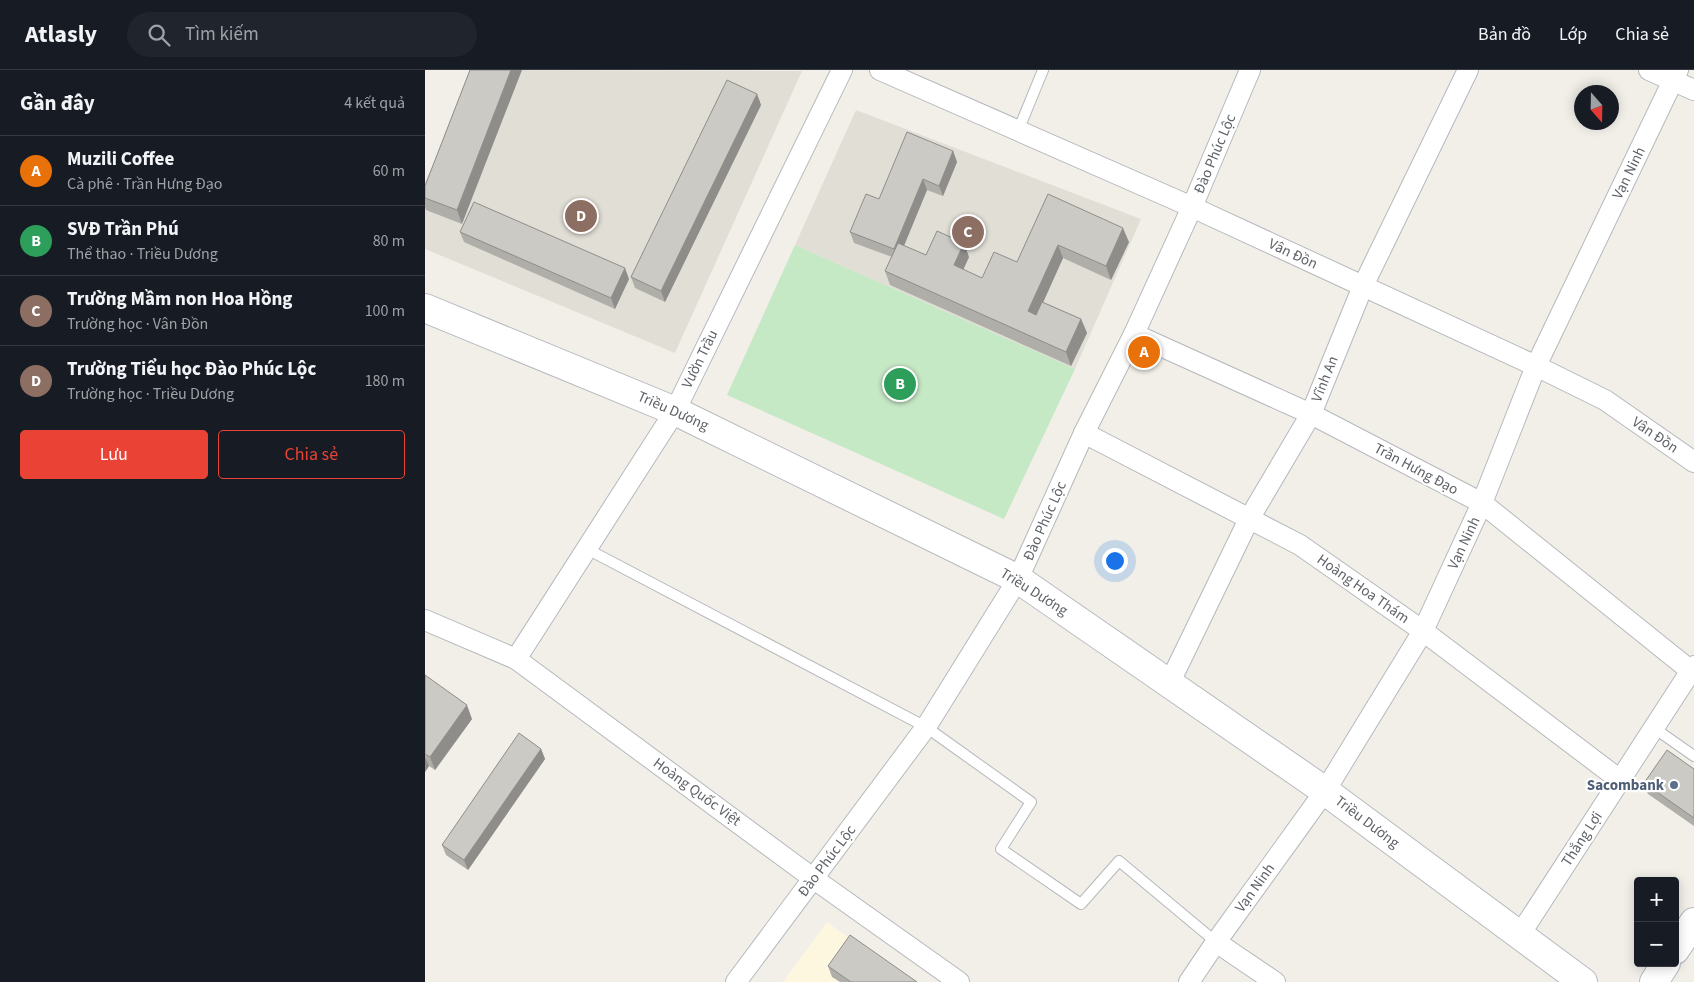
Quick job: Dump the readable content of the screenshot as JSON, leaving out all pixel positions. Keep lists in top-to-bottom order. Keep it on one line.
{"streets":{"street":["Đào Phúc Lộc","Vạn Ninh","Vân Đồn","Vườn Trầu","Vĩnh An","Triều Dương","Trần Hưng Đạo","Hoàng Hoa Thám","Hoàng Quốc Việt","Thắng Lợi"]},"crossings":[["Đào Phúc Lộc","Vân Đồn"],["Đào Phúc Lộc","Triều Dương"],["Đào Phúc Lộc","Trần Hưng Đạo"],["Đào Phúc Lộc","Hoàng Hoa Thám"],["Đào Phúc Lộc","Hoàng Quốc Việt"],["Vạn Ninh","Vân Đồn"],["Vạn Ninh","Triều Dương"],["Vạn Ninh","Trần Hưng Đạo"],["Vạn Ninh","Hoàng Hoa Thám"],["Vân Đồn","Vĩnh An"],["Vườn Trầu","Triều Dương"],["Vườn Trầu","Hoàng Quốc Việt"],["Vĩnh An","Triều Dương"],["Vĩnh An","Trần Hưng Đạo"],["Vĩnh An","Hoàng Hoa Thám"],["Triều Dương","Thắng Lợi"],["Trần Hưng Đạo","Thắng Lợi"],["Hoàng Hoa Thám","Thắng Lợi"]],"places":["Sacombank"],"north":"bottom","page":{"header":"Atlasly","search":"Tìm kiếm","nav":["Bản đồ","Lớp","Chia sẻ"],"heading":["Gần đây","4 kết quả"],"list":[{"mark":"A","name":"Muzili Coffee","note":"Cà phê · Trần Hưng Đạo","value":"60 m"},{"mark":"B","name":"SVĐ Trần Phú","note":"Thể thao · Triều Dương","value":"80 m"},{"mark":"C","name":"Trường Mầm non Hoa Hồng","note":"Trường học · Vân Đồn","value":"100 m"},{"mark":"D","name":"Trường Tiểu học Đào Phúc Lộc","note":"Trường học · Triều Dương","value":"180 m"}],"pins":["D","C","A","B"],"buttons":["Lưu","Chia sẻ"],"map_buttons":["+","−"]}}
